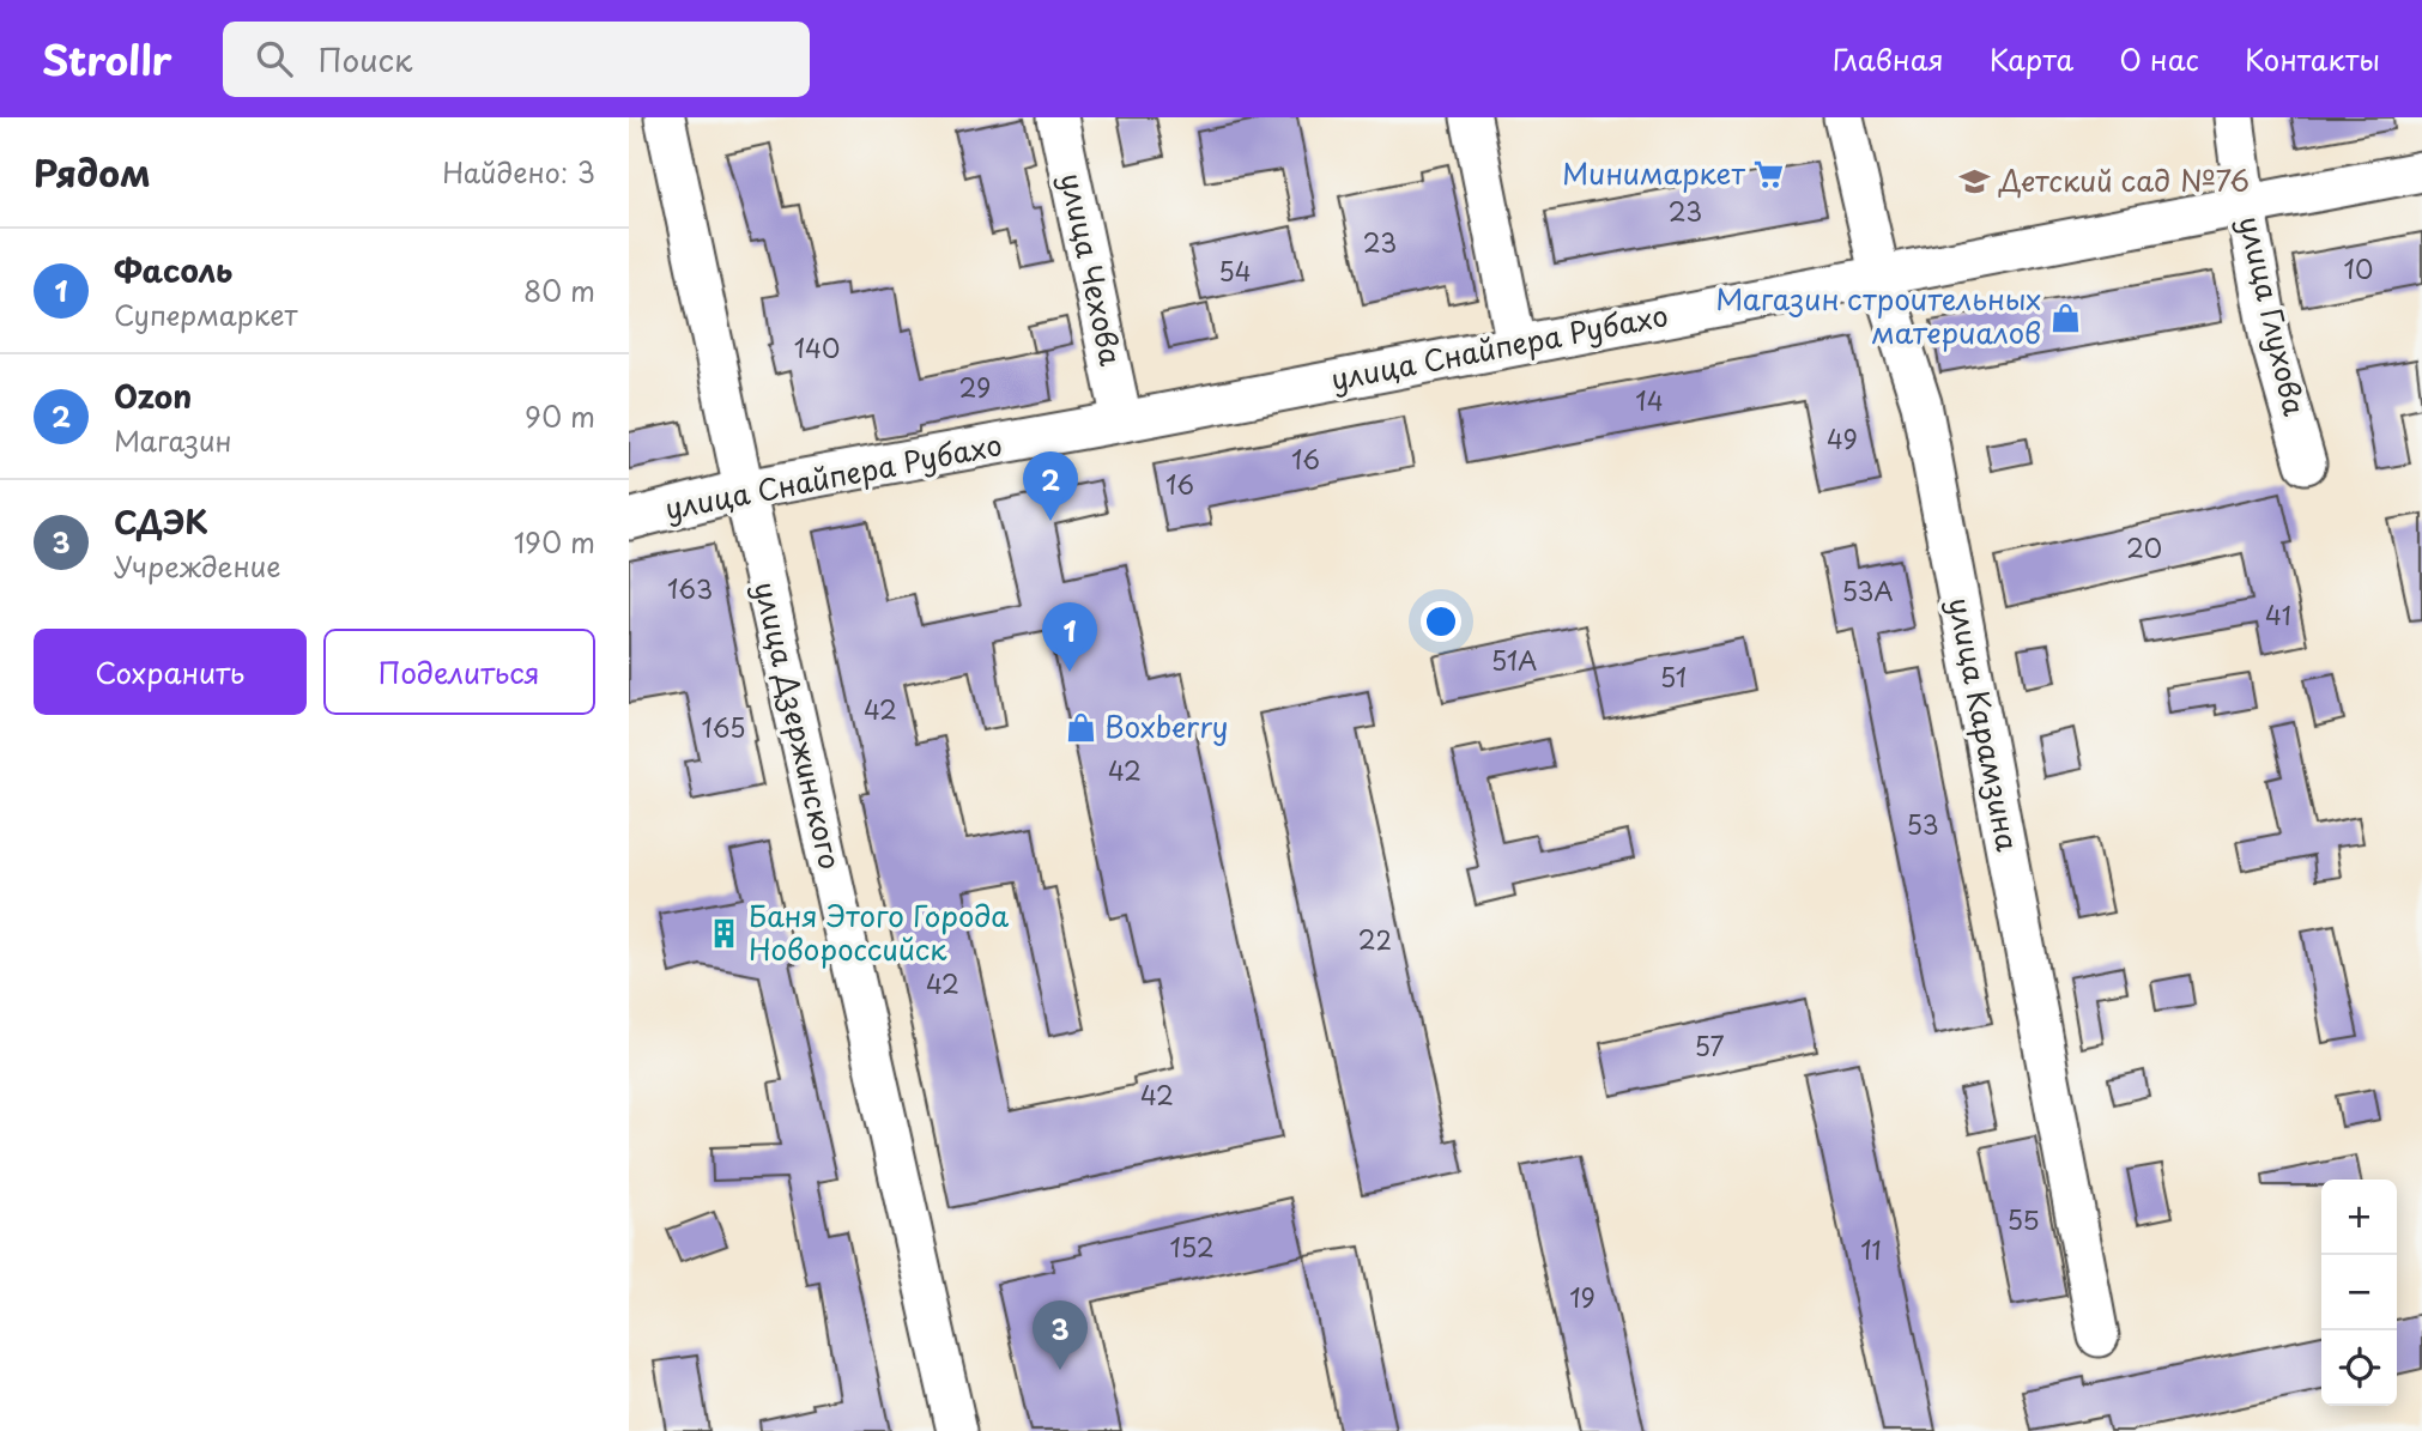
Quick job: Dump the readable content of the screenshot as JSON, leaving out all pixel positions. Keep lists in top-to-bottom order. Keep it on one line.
{"streets":{"street":["улица Чехова","улица Глухова","улица Снайпера Рубахо","улица Карамзина","улица Дзержинского"]},"crossings":[["улица Чехова","улица Снайпера Рубахо"],["улица Глухова","улица Снайпера Рубахо"],["улица Снайпера Рубахо","улица Карамзина"],["улица Снайпера Рубахо","улица Дзержинского"]],"places":{"supermarket":["Минимаркет"],"school or university":["Детский сад №76"],"shop":["Магазин строительных материалов","Boxberry"],"building":["Баня Этого Города Новороссийск"]},"house_numbers":["23","23","10","54","140","29","14","49","16","16","20","163","53А","41","51А","51","42","165","42","53","22","42","57","42","55","152","11","19"],"page":{"header":"Strollr","search":"Поиск","nav":["Главная","Карта","О нас","Контакты"],"heading":["Рядом","Найдено: 3"],"list":[{"mark":"1","name":"Фасоль","note":"Супермаркет","value":"80 m"},{"mark":"2","name":"Ozon","note":"Магазин","value":"90 m"},{"mark":"3","name":"СДЭК","note":"Учреждение","value":"190 m"}],"pins":["2","1","3"],"buttons":["Сохранить","Поделиться"],"map_buttons":["+","−"]}}
